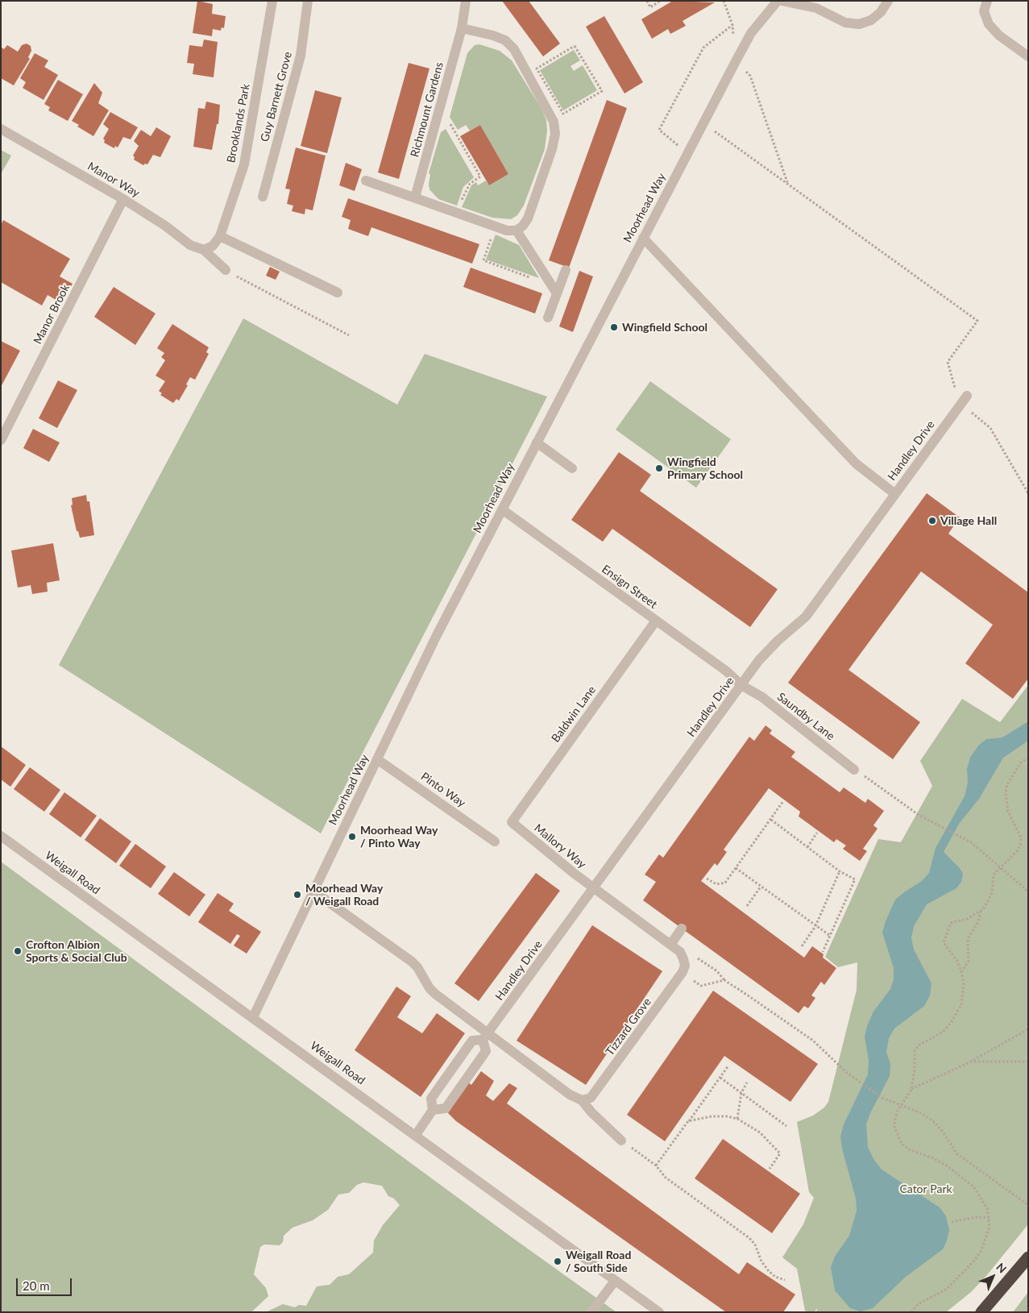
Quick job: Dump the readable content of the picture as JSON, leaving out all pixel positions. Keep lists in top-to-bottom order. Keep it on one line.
{"streets":{"street":["Guy Barnett Grove","Richmount Gardens","Brooklands Park","Manor Way","Moorhead Way","Manor Brook","Handley Drive","Ensign Street","Baldwin Lane","Saundby Lane","Pinto Way","Mallory Way","Weigall Road","Tizzard Grove"]},"crossings":[["Brooklands Park","Manor Way"],["Manor Way","Manor Brook"],["Moorhead Way","Ensign Street"],["Moorhead Way","Pinto Way"],["Moorhead Way","Weigall Road"],["Handley Drive","Ensign Street"],["Handley Drive","Saundby Lane"],["Handley Drive","Mallory Way"],["Handley Drive","Weigall Road"],["Ensign Street","Baldwin Lane"],["Ensign Street","Saundby Lane"],["Baldwin Lane","Mallory Way"]],"parks":["Cator Park"],"places":["Wingfield School","Wingfield Primary School","Village Hall","Moorhead Way / Pinto Way","Moorhead Way / Weigall Road","Crofton Albion Sports & Social Club","Weigall Road / South Side"],"scale_bar":"20 m","north":"top right"}
